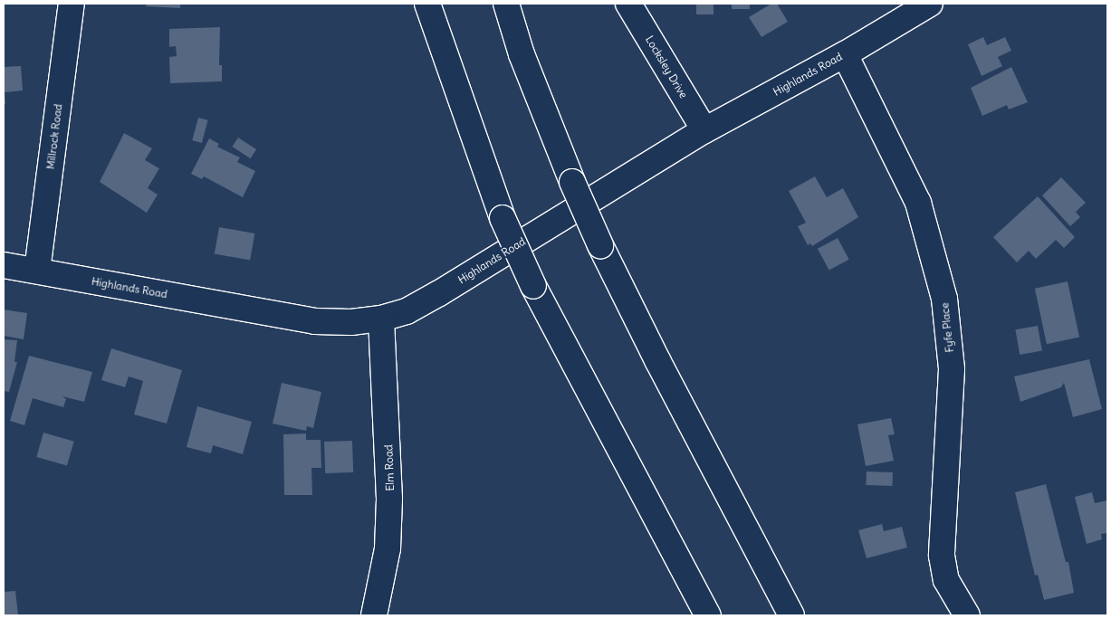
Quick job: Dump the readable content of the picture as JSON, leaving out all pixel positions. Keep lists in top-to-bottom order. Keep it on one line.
{"streets":{"main road":["Locksley Drive","Highlands Road","Millrock Road","Fyfe Place","Elm Road"]},"crossings":[["Locksley Drive","Highlands Road"],["Highlands Road","Millrock Road"],["Highlands Road","Fyfe Place"],["Highlands Road","Elm Road"]]}
